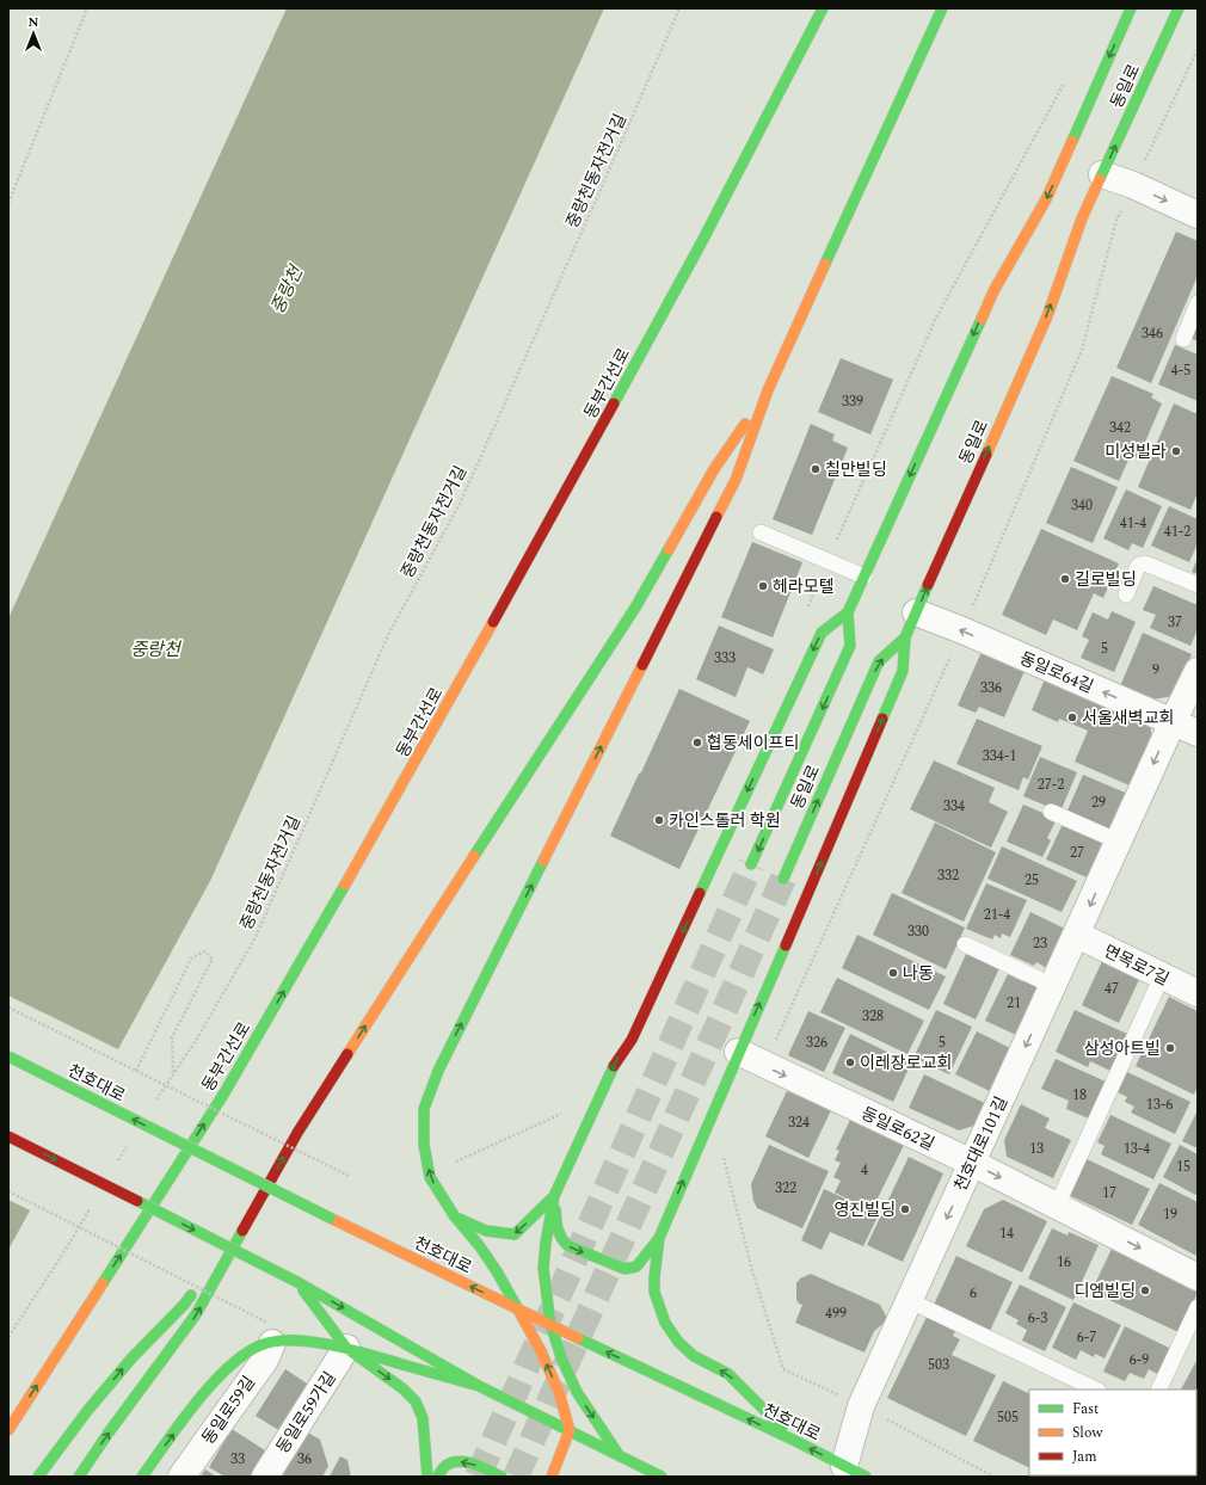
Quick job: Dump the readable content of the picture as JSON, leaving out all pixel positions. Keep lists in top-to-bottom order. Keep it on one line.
{"streets":{"main road":["동일로","동부간선로","천호대로"],"street":["동일로64길","면목로7길","동일로62길","천호대로101길","동일로59길","동일로59가길"],"path":["중랑천동자전거길"]},"crossings":[["동일로","동일로64길"],["동일로64길","천호대로101길"],["면목로7길","천호대로101길"],["천호대로","천호대로101길"],["동일로62길","천호대로101길"]],"one_way":["동일로64길","동일로62길","천호대로101길"],"water":["중랑천"],"places":["미성빌라","칠만빌딩","길로빌딩","헤라모텔","서울새벽교회","협동세이프티","카인스톨러 학원","나동","삼성아트빌","이레장로교회","영진빌딩","디엠빌딩"],"house_numbers":["346","4-5","339","342","340","41-4","41-2","37","5","333","9","336","334-1","27-2","29","334","27","332","25","21-4","330","23","47","21","328","326","5","18","13-6","324","13","13-4","15","4","322","17","19","14","16","6","499","6-3","6-7","6-9","503","505","33","36"],"legend":["Fast","Slow","Jam"],"north":"top"}
